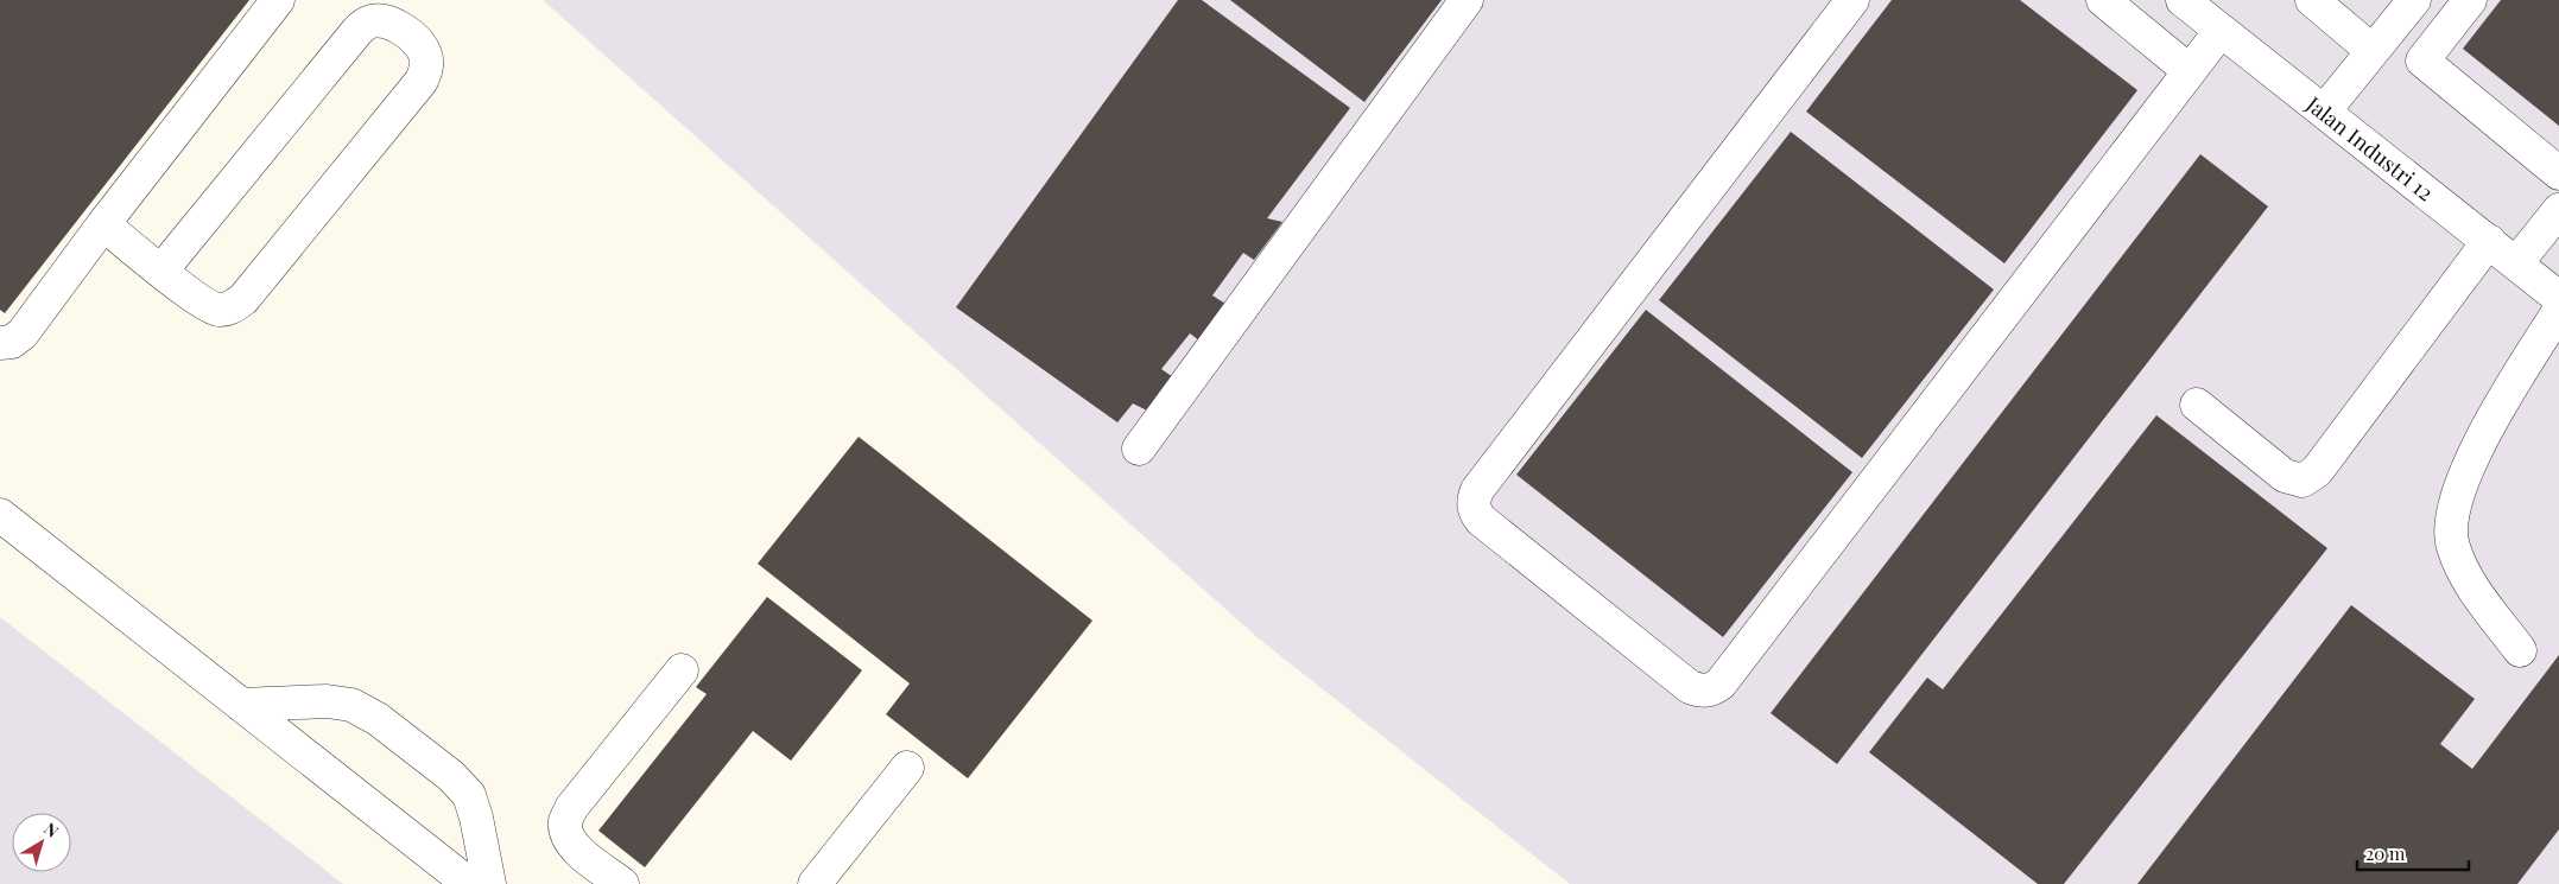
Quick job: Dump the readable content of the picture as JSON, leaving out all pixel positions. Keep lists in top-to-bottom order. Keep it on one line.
{"streets":{"street":["Jalan Industri 12"]},"scale_bar":"20 m","north":"top right"}
